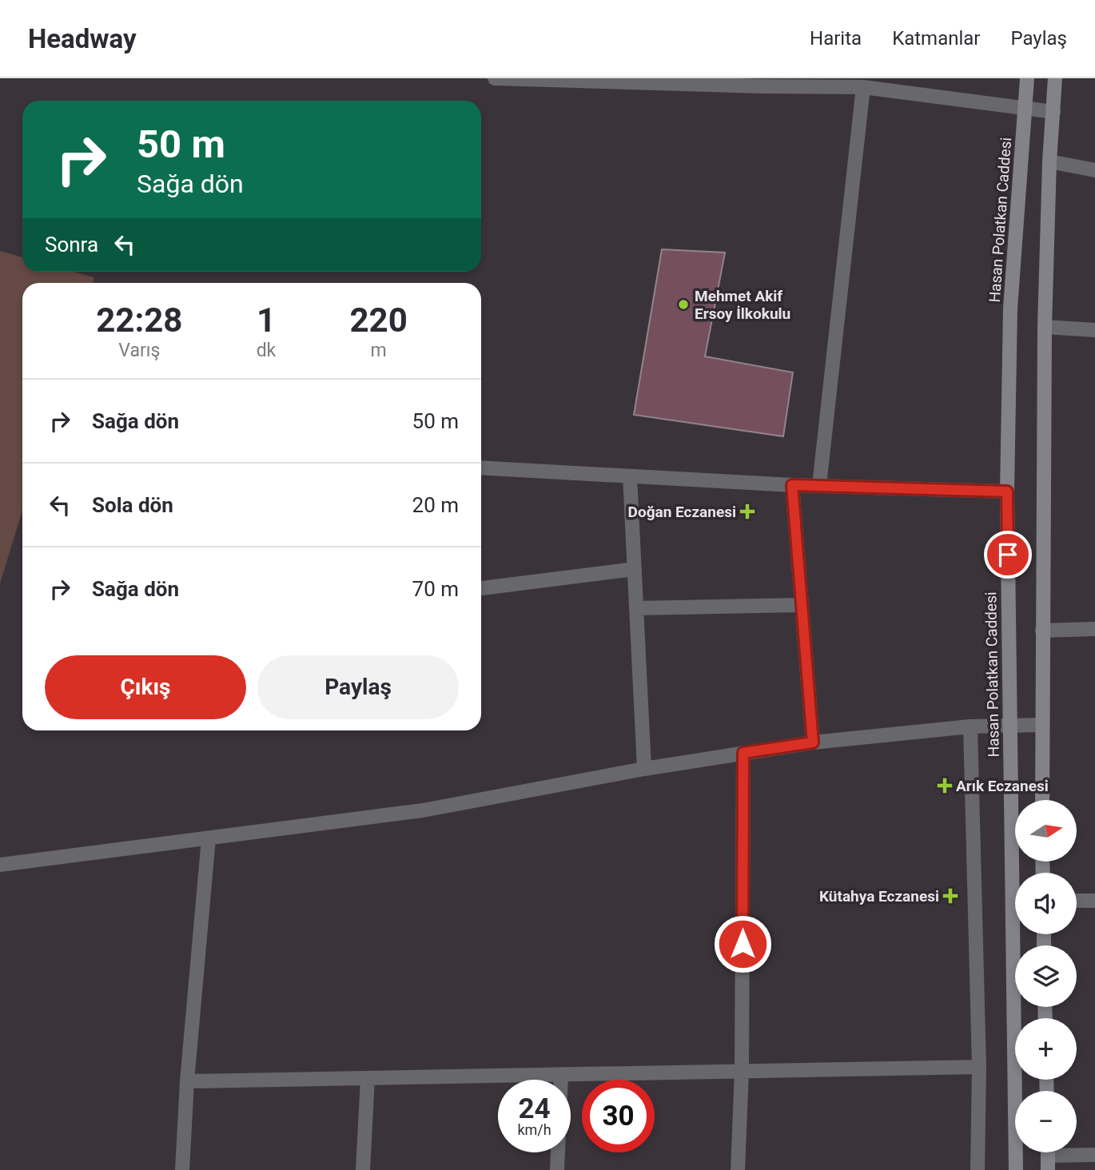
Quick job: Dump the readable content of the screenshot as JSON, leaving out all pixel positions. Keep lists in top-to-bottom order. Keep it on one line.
{"streets":{"main road":["Hasan Polatkan Caddesi"]},"places":{"other":["Mehmet Akif Ersoy İlkokulu"],"health":["Doğan Eczanesi","Arık Eczanesi","Kütahya Eczanesi"]},"north":"right","page":{"header":"Headway","nav":["Harita","Katmanlar","Paylaş"],"turn":["50 m","Sağa dön"],"then":"Sonra","eta":["22:28","Varış","1","dk","220","m"],"list":[{"name":"Sağa dön","value":"50 m"},{"name":"Sola dön","value":"20 m"},{"name":"Sağa dön","value":"70 m"}],"buttons":["Çıkış","Paylaş"],"map_buttons":["+","−"],"speed":"24 km/h","limit":"30"}}
